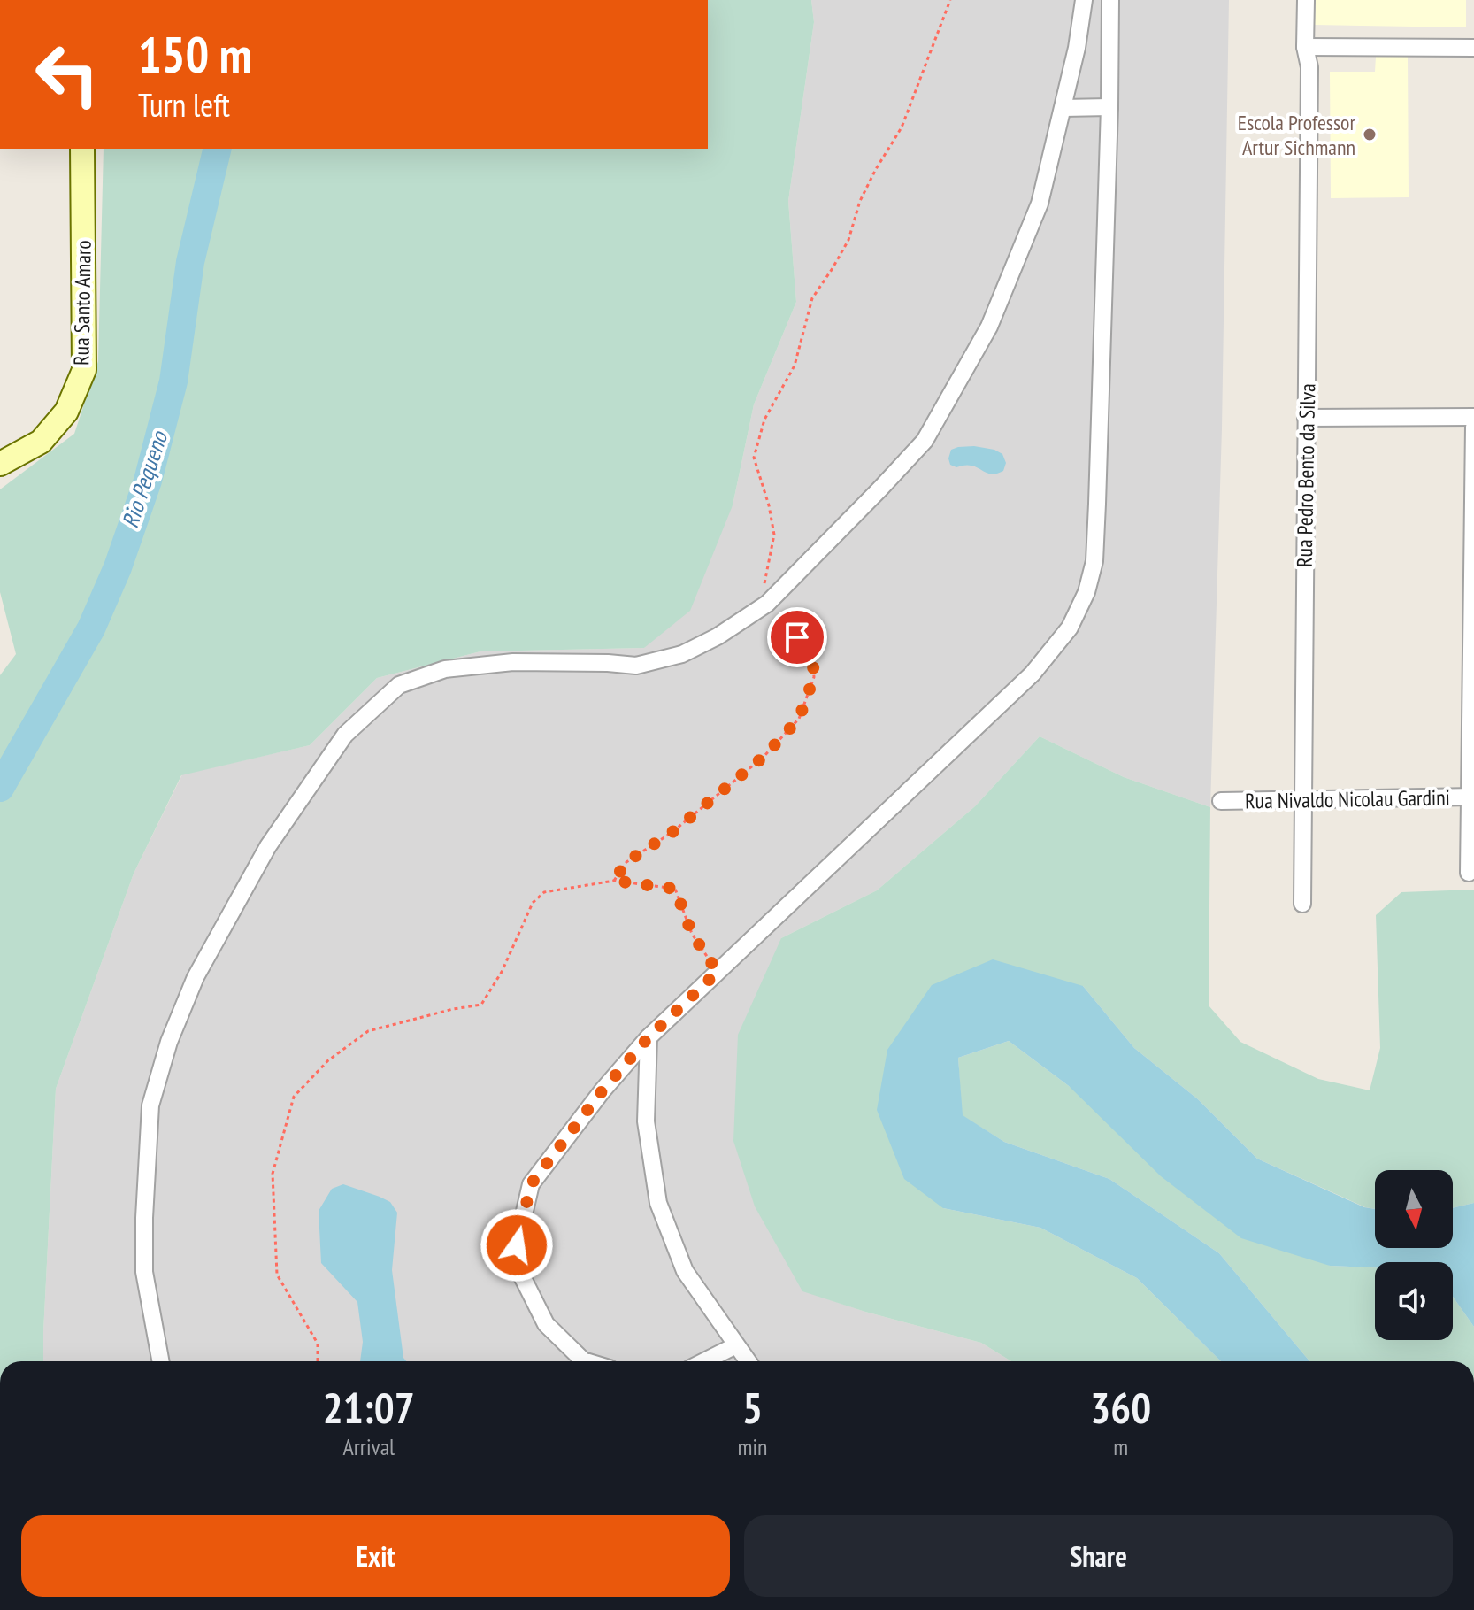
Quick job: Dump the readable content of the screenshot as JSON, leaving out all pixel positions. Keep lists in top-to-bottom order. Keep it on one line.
{"streets":{"main road":["Rua Santo Amaro"],"street":["Rua Pedro Bento da Silva","Rua Nivaldo Nicolau Gardini"]},"crossings":[["Rua Pedro Bento da Silva","Rua Nivaldo Nicolau Gardini"]],"water":["Rio Pequeno"],"places":["Escola Professor Artur Sichmann"],"north":"bottom","page":{"turn":["150 m","Turn left"],"eta":["21:07","Arrival","5","min","360","m"],"buttons":["Exit","Share"]}}
